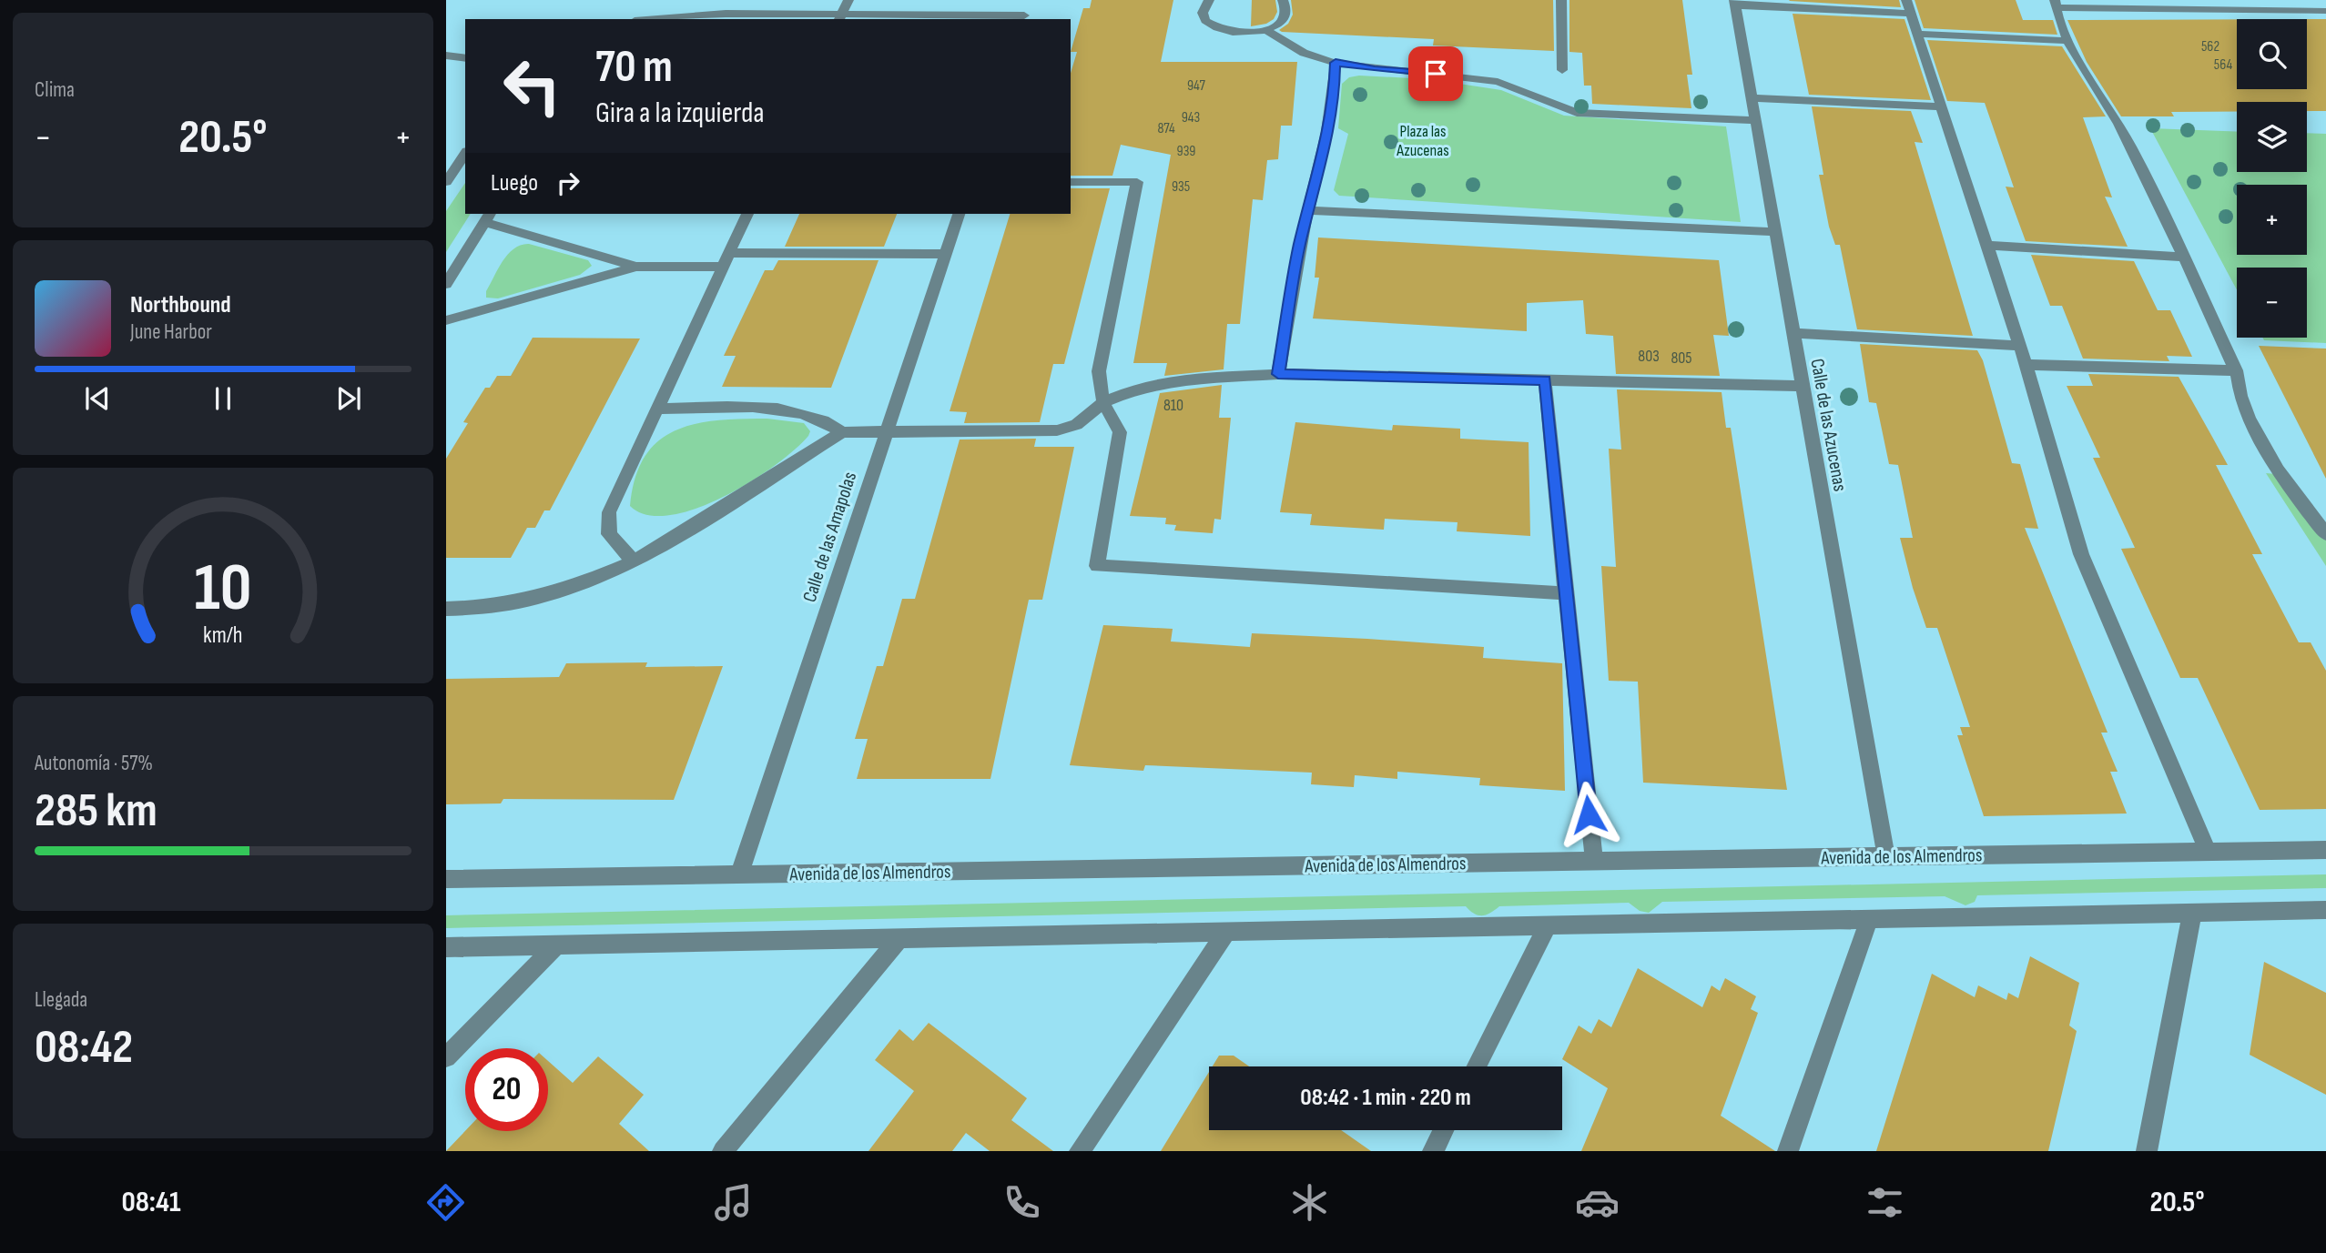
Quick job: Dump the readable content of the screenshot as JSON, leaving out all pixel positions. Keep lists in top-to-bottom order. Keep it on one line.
{"streets":{"street":["Calle de las Azucenas","Calle de las Amapolas","Avenida de los Almendros"]},"crossings":[["Calle de las Azucenas","Avenida de los Almendros"],["Calle de las Amapolas","Avenida de los Almendros"]],"parks":["Plaza las Azucenas"],"house_numbers":["562","564","947","943","874","939","935","803","805","810"],"page":{"tile":["Clima",["Autonomía · 57%","285 km"],["Llegada","08:42"]],"map_buttons":["+","−"],"turn":["70 m","Gira a la izquierda"],"heat":["−","20.5°","+"],"then":"Luego","song":["Northbound","June Harbor"],"limit":"20","trip":"08:42 · 1 min · 220 m","tabs":["08:41","20.5°"],"gauge":["10","km/h"]}}
